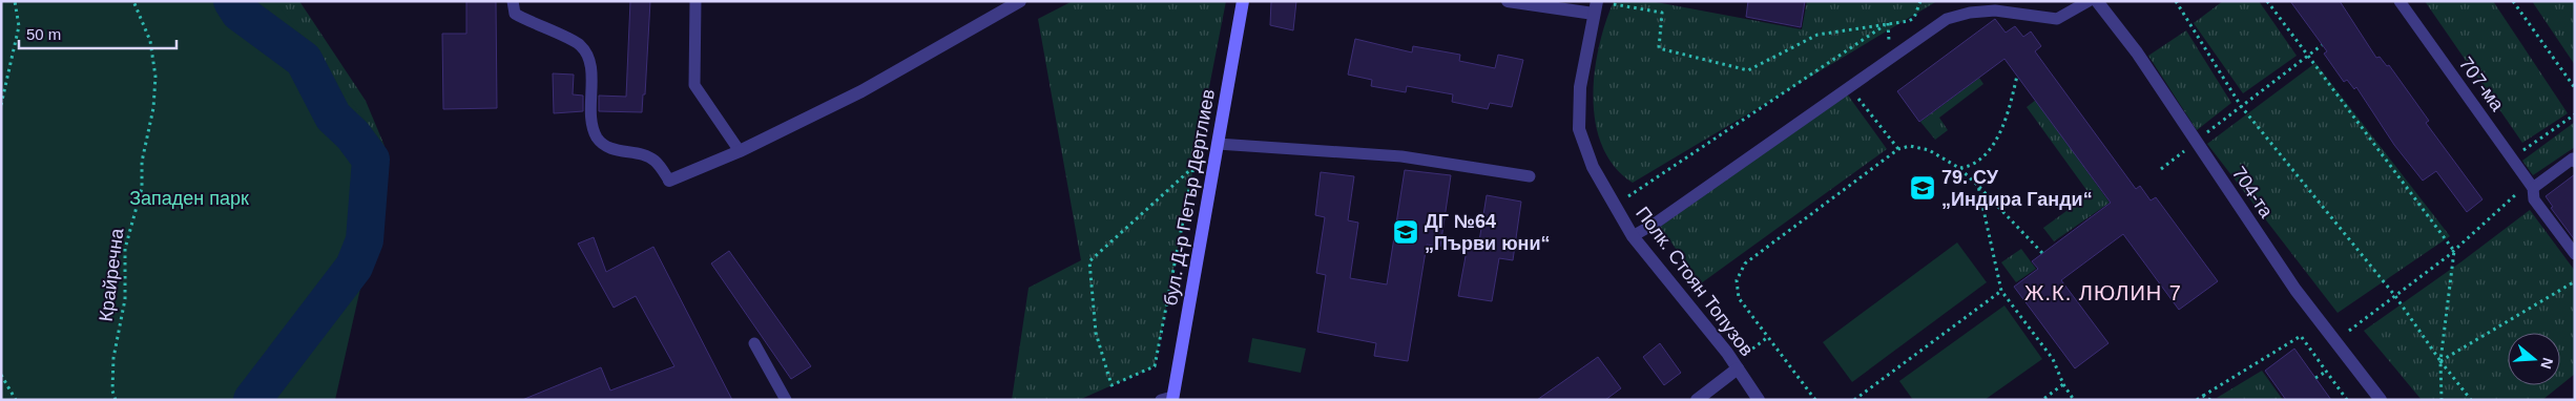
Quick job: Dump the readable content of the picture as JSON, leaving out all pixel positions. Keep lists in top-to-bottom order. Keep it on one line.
{"streets":{"main road":["бул. Д-р Петър Дертлиев"],"street":["704-та","Полк. Стоян Топузов"],"lane":["707-ма"],"path":["Крайречна"]},"districts":["Ж.К. ЛЮЛИН 7"],"parks":["Западен парк"],"places":{"school or university":["79. СУ „Индира Ганди“","ДГ №64 „Първи юни“"]},"scale_bar":"50 m","north":"right"}
